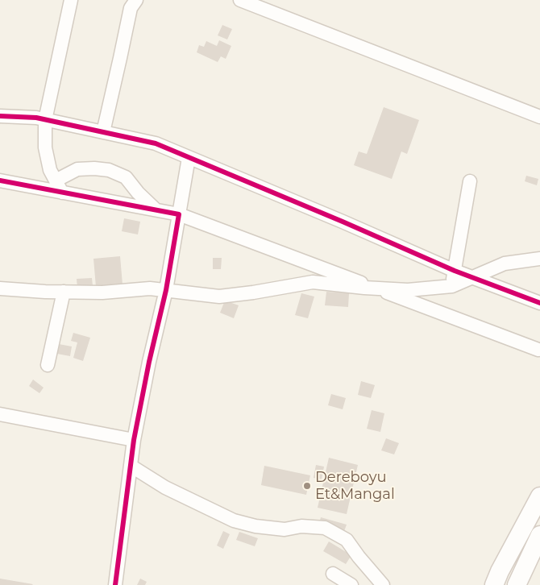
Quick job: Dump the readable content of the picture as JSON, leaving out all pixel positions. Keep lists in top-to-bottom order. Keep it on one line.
{"places":["Dereboyu Et&Mangal"]}
